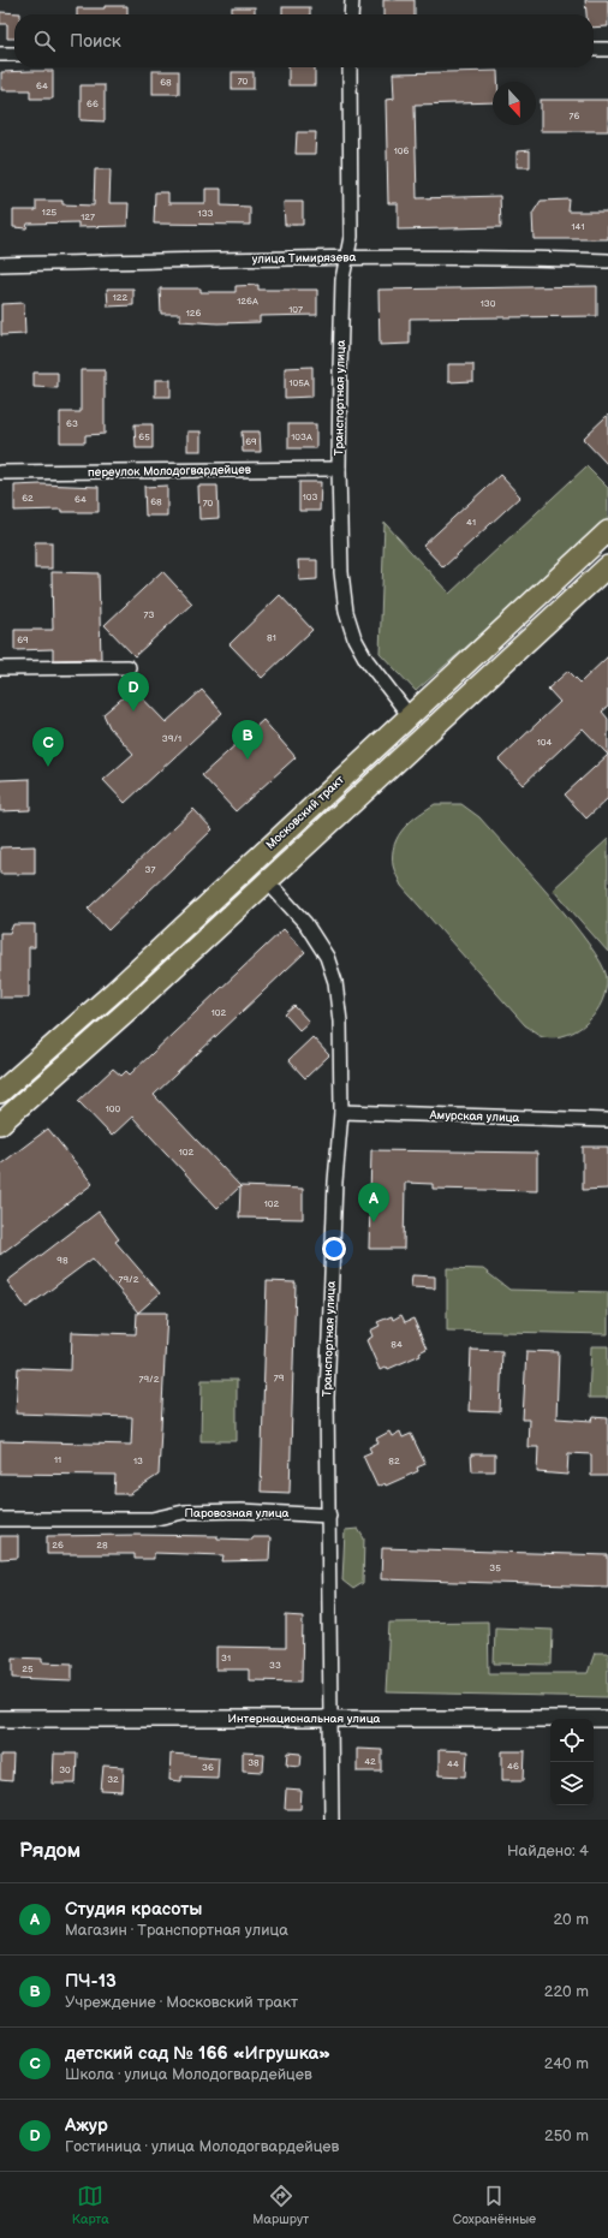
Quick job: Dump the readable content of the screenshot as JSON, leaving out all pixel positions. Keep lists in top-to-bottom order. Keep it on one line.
{"streets":{"main road":["Московский тракт"],"street":["улица Тимирязева","Транспортная улица","переулок Молодогвардейцев","Амурская улица","Паровозная улица","Интернациональная улица"]},"crossings":[["улица Тимирязева","Транспортная улица"],["Транспортная улица","переулок Молодогвардейцев"],["Транспортная улица","Московский тракт"],["Транспортная улица","Амурская улица"],["Транспортная улица","Паровозная улица"],["Транспортная улица","Интернациональная улица"]],"house_numbers":["70","68","64","66","76","106","125","133","127","141","122","126А","130","107","126","105А","63","65","103А","69","103","62","64","68","70","41","73","81","69","39/1","104","37","102","100","102","102","98","79/2","84","79","79/2","11","13","82","26","28","35","31","33","25","42","38","44","46","36","30","32"],"north":"bottom","page":{"search":"Поиск","pins":["D","B","C","A"],"heading":["Рядом","Найдено: 4"],"list":[{"mark":"A","name":"Студия красоты","note":"Магазин · Транспортная улица","value":"20 m"},{"mark":"B","name":"ПЧ-13","note":"Учреждение · Московский тракт","value":"220 m"},{"mark":"C","name":"детский сад № 166 «Игрушка»","note":"Школа · улица Молодогвардейцев","value":"240 m"},{"mark":"D","name":"Ажур","note":"Гостиница · улица Молодогвардейцев","value":"250 m"}],"nav":["Карта","Маршрут","Сохранённые"]}}
